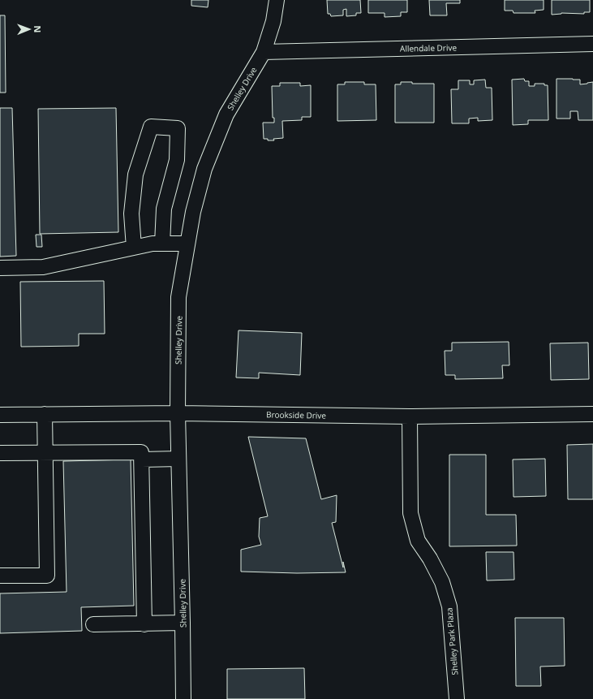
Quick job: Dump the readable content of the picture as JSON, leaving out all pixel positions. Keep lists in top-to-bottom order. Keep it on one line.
{"streets":{"street":["Allendale Drive","Shelley Drive","Brookside Drive","Shelley Park Plaza"]},"crossings":[["Allendale Drive","Shelley Drive"],["Shelley Drive","Brookside Drive"],["Brookside Drive","Shelley Park Plaza"]],"north":"right"}
